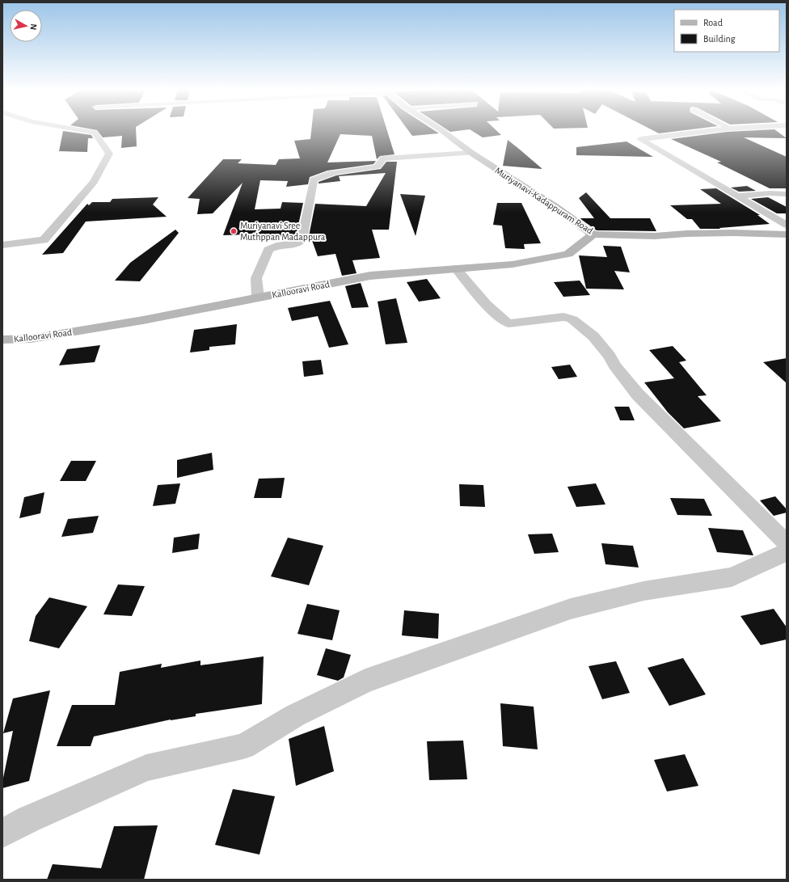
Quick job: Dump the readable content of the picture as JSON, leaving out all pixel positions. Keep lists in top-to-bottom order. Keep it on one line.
{"streets":{"main road":["Muriyanavi-Kadappuram Road","Kallooravi Road"]},"crossings":[["Muriyanavi-Kadappuram Road","Kallooravi Road"]],"places":["Muriyanavi Sree Muthppan Madappura"],"legend":["Road","Building"],"north":"right"}
